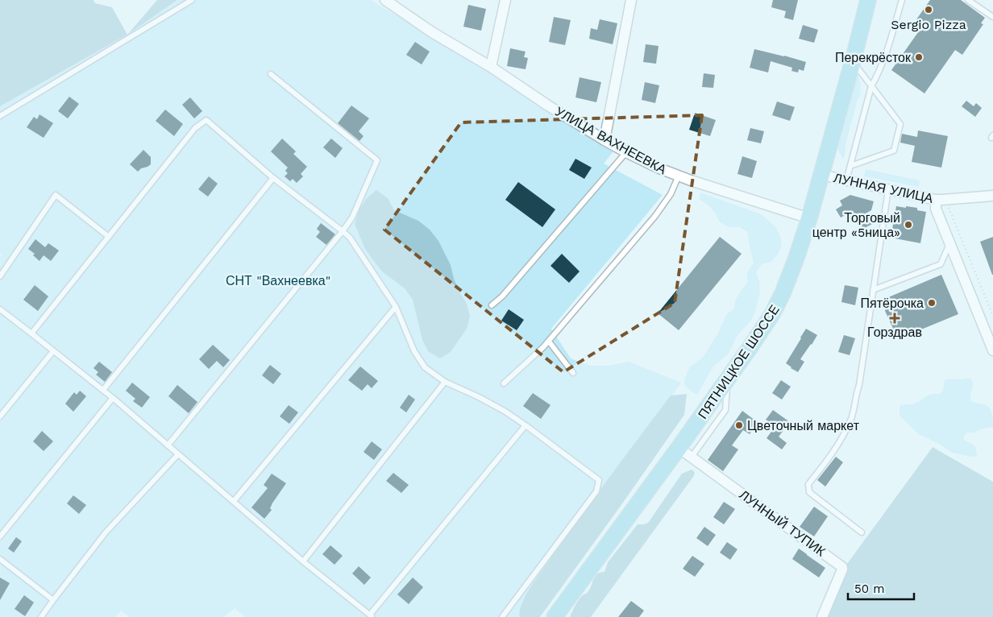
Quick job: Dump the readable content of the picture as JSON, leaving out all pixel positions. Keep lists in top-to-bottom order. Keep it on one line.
{"streets":{"main road":["ПЯТНИЦКОЕ ШОССЕ"],"street":["УЛИЦА ВАХНЕЕВКА","ЛУННАЯ УЛИЦА","ЛУННЫЙ ТУПИК"]},"crossings":[["УЛИЦА ВАХНЕЕВКА","ПЯТНИЦКОЕ ШОССЕ"],["ЛУННАЯ УЛИЦА","ПЯТНИЦКОЕ ШОССЕ"],["ПЯТНИЦКОЕ ШОССЕ","ЛУННЫЙ ТУПИК"]],"parks":["СНТ \"Вахнеевка\""],"places":{"other":["Sergio Pizza","Перекрёсток","Торговый центр «5ница»","Пятёрочка","Цветочный маркет"],"health":["Горздрав"]},"scale_bar":"50 m"}
